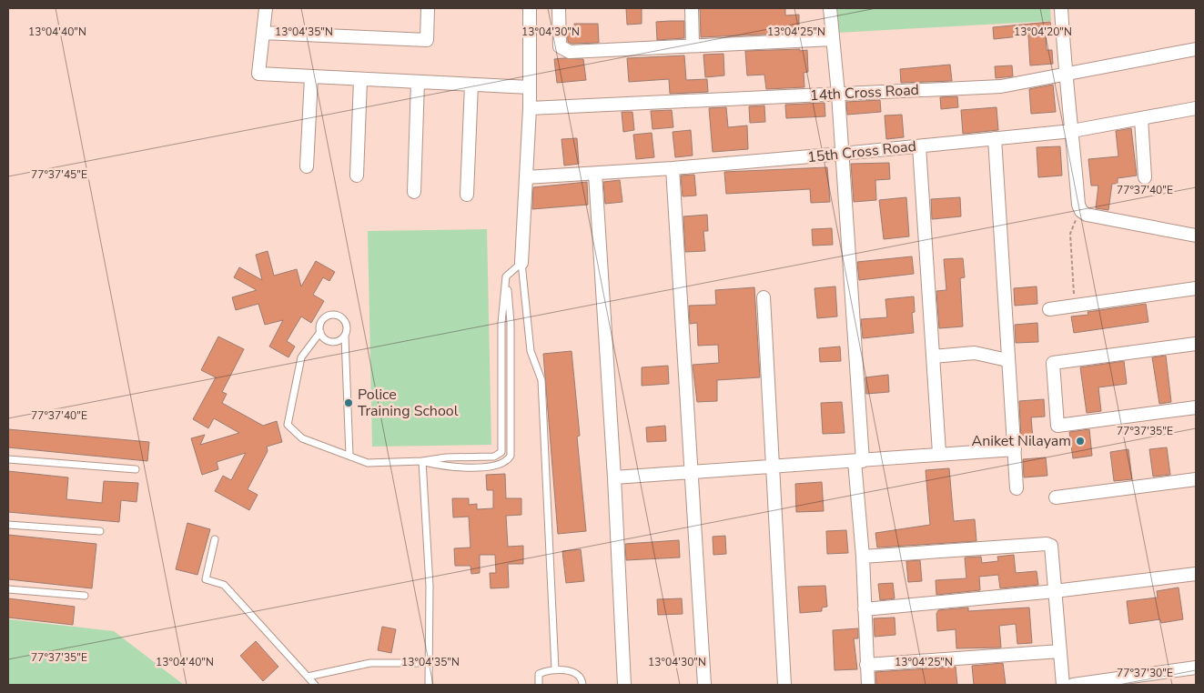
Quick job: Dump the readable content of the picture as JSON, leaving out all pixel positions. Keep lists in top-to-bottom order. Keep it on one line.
{"streets":{"street":["14th Cross Road","15th Cross Road"]},"places":["Police Training School","Aniket Nilayam"],"coordinates":["13°04'40\"N","13°04'35\"N","13°04'30\"N","13°04'25\"N","13°04'20\"N","77°37'45\"E","77°37'40\"E","77°37'35\"E","77°37'30\"E"]}
